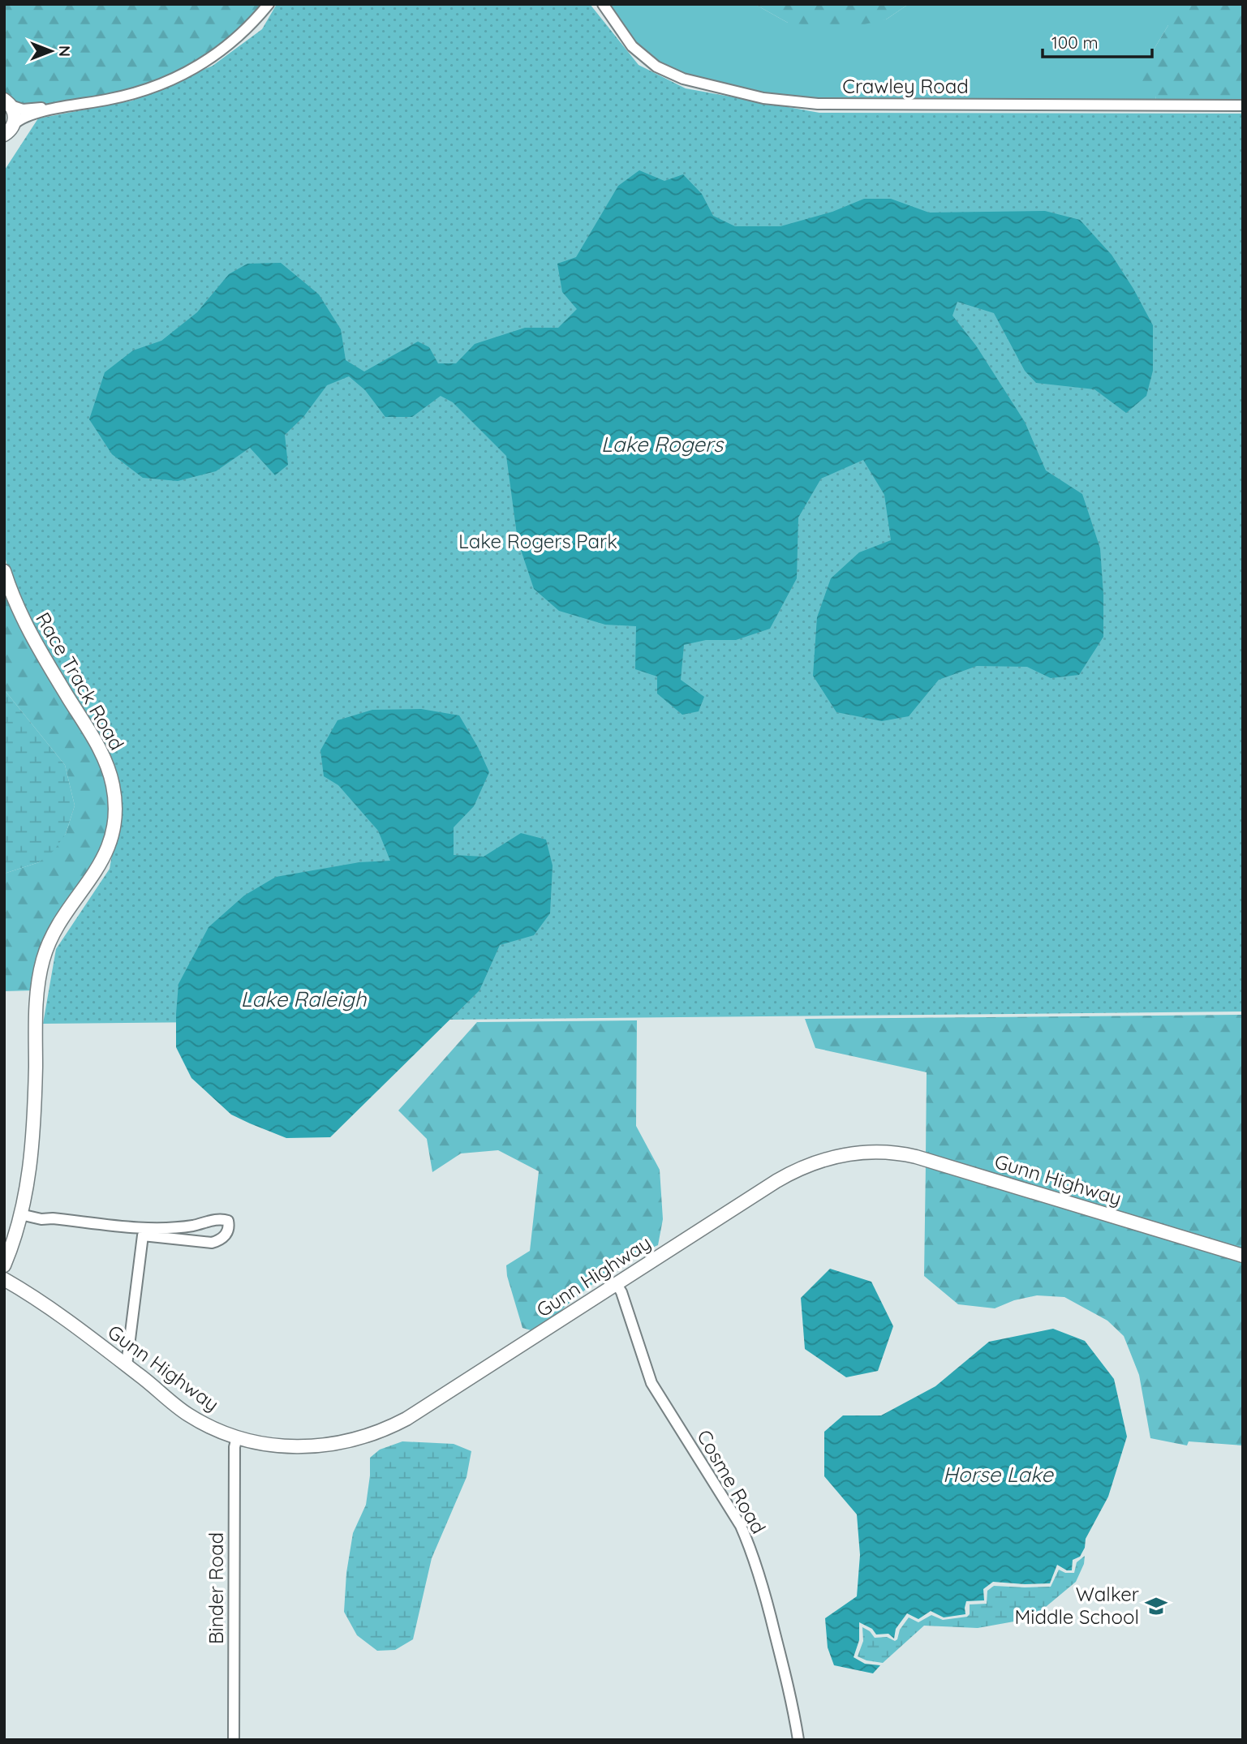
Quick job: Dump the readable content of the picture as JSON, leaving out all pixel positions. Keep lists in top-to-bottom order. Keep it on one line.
{"streets":{"main road":["Race Track Road","Gunn Highway"],"street":["Crawley Road","Cosme Road","Binder Road"]},"crossings":[["Gunn Highway","Cosme Road"],["Gunn Highway","Binder Road"]],"water":["Lake Rogers","Lake Raleigh","Horse Lake"],"parks":["Lake Rogers Park"],"places":{"school or university":["Walker Middle School"]},"scale_bar":"100 m","north":"right"}
